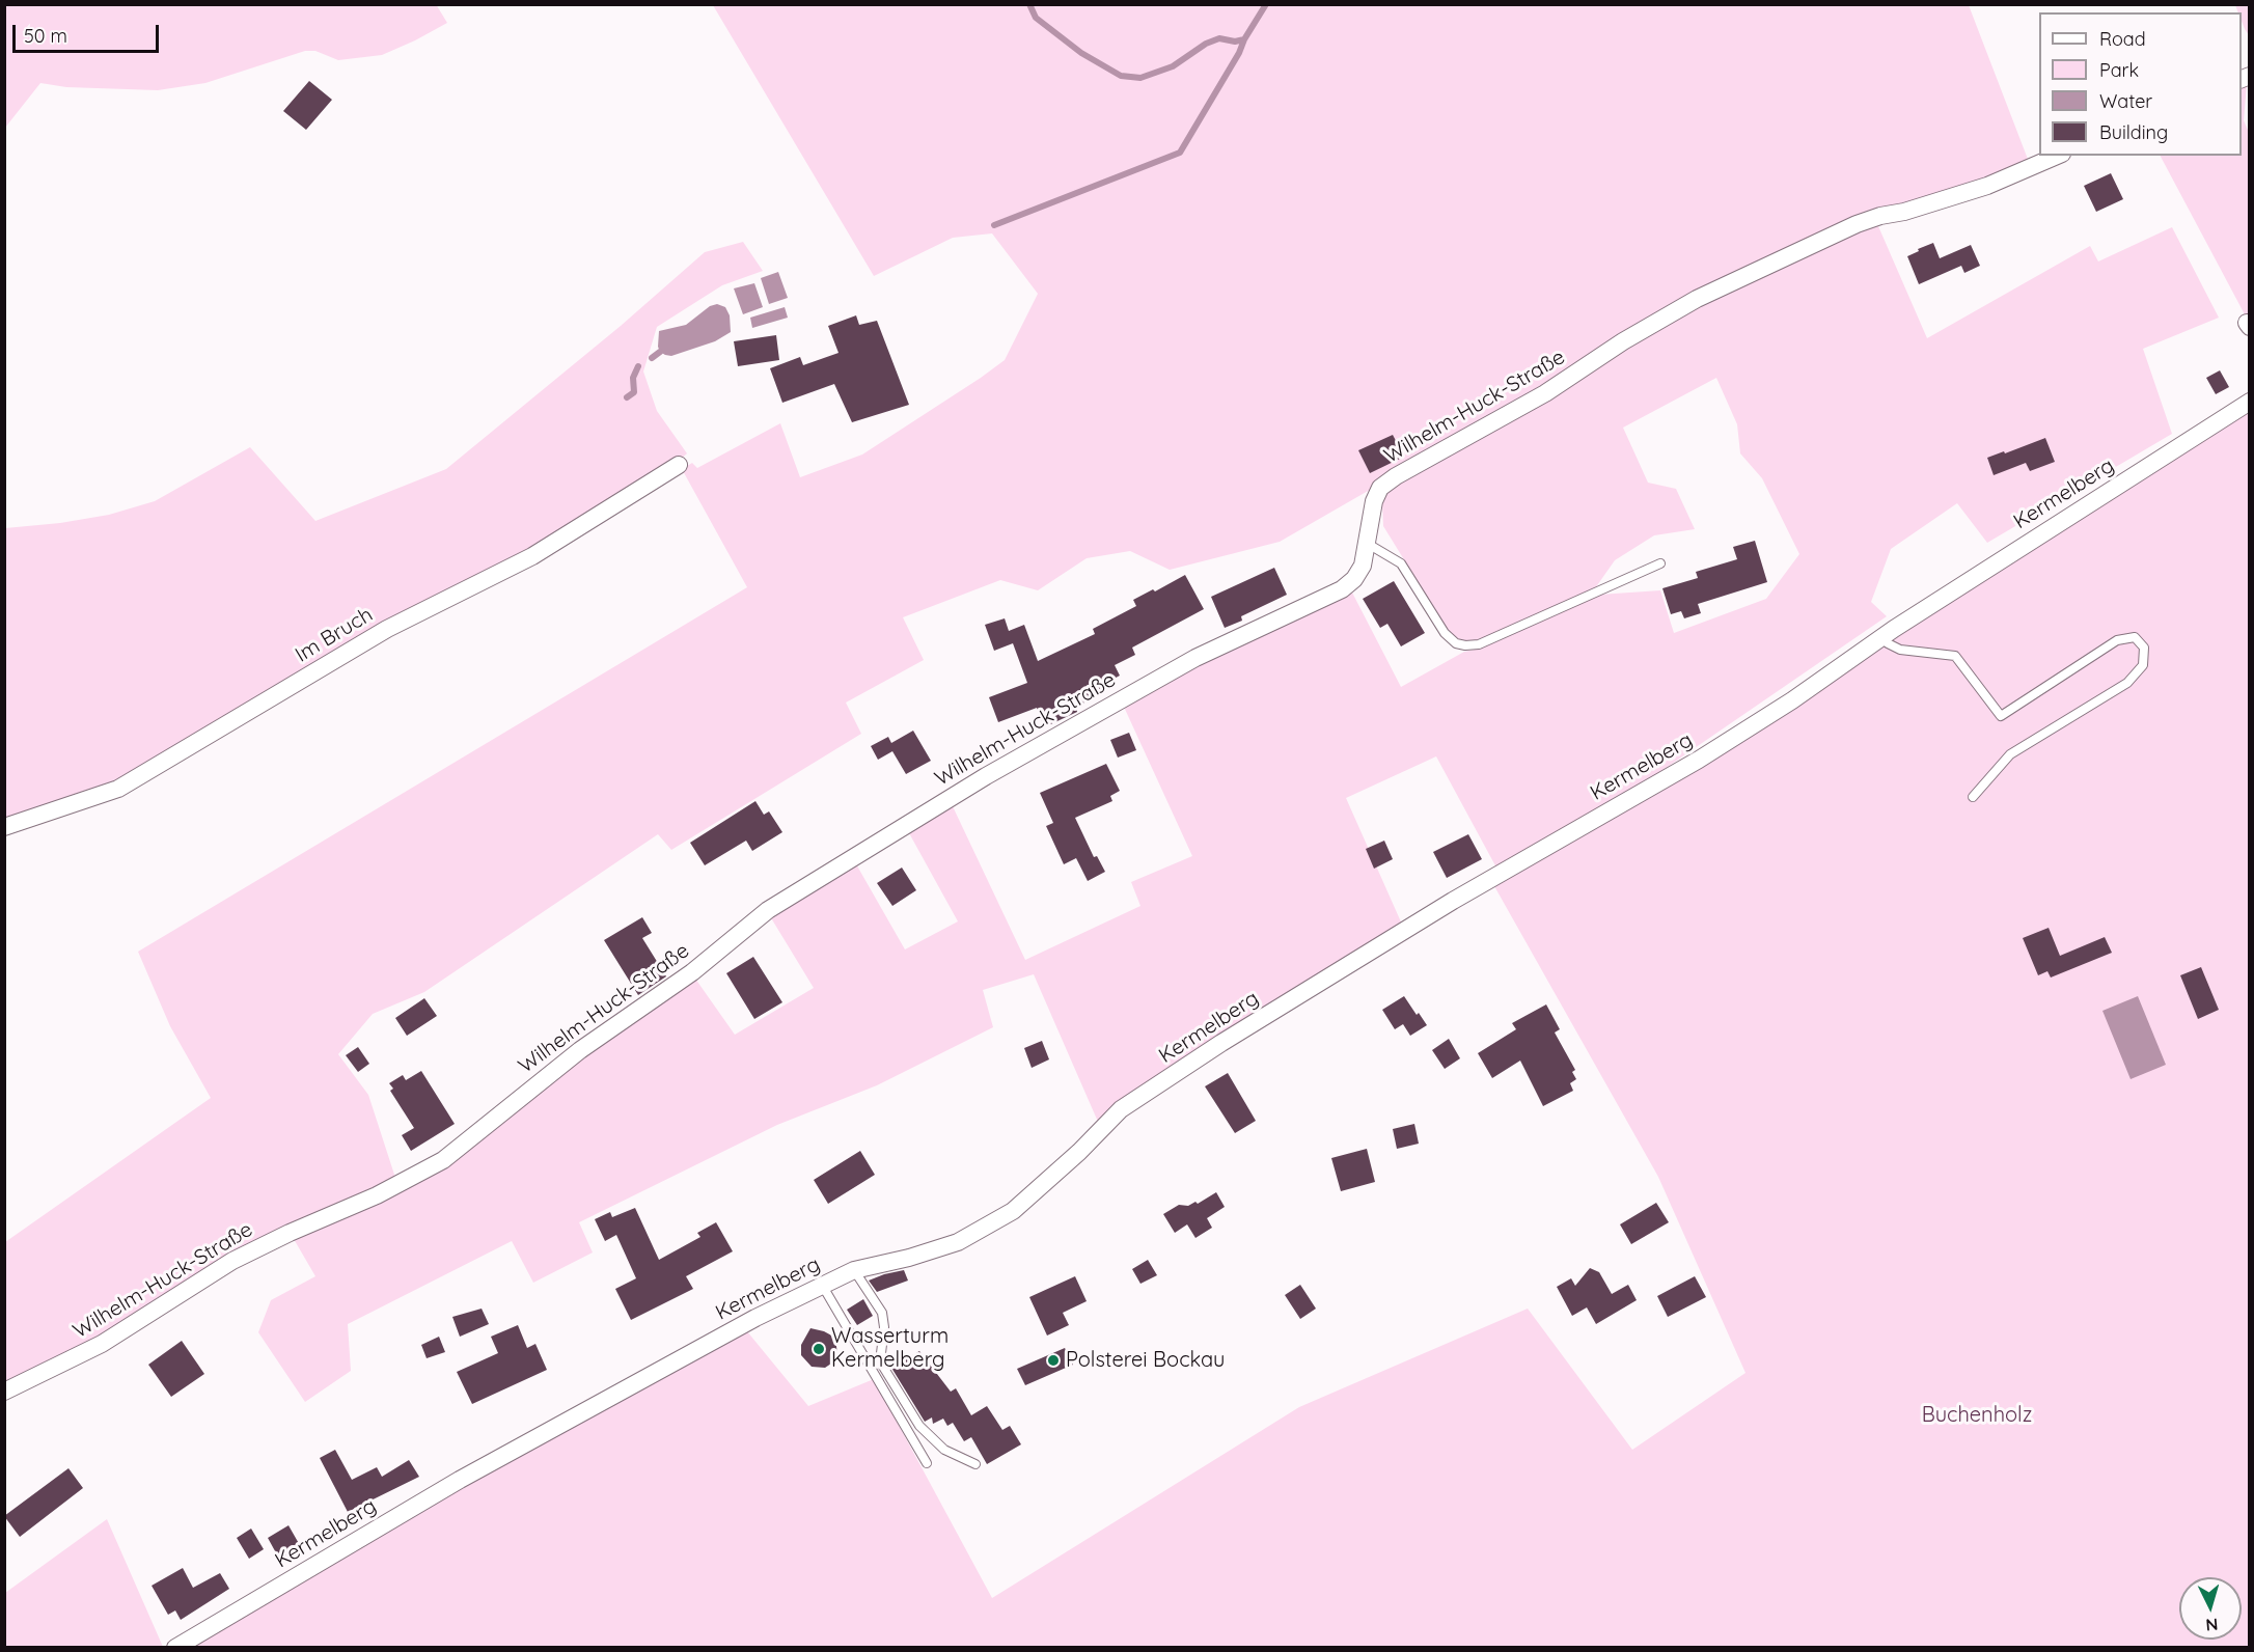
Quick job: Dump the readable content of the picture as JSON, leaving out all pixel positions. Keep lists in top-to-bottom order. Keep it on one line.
{"streets":{"street":["Wilhelm-Huck-Straße","Kermelberg","Im Bruch"]},"parks":["Buchenholz"],"places":["Wasserturm Kermelberg","Polsterei Bockau"],"legend":["Road","Park","Water","Building"],"scale_bar":"50 m","north":"bottom"}
